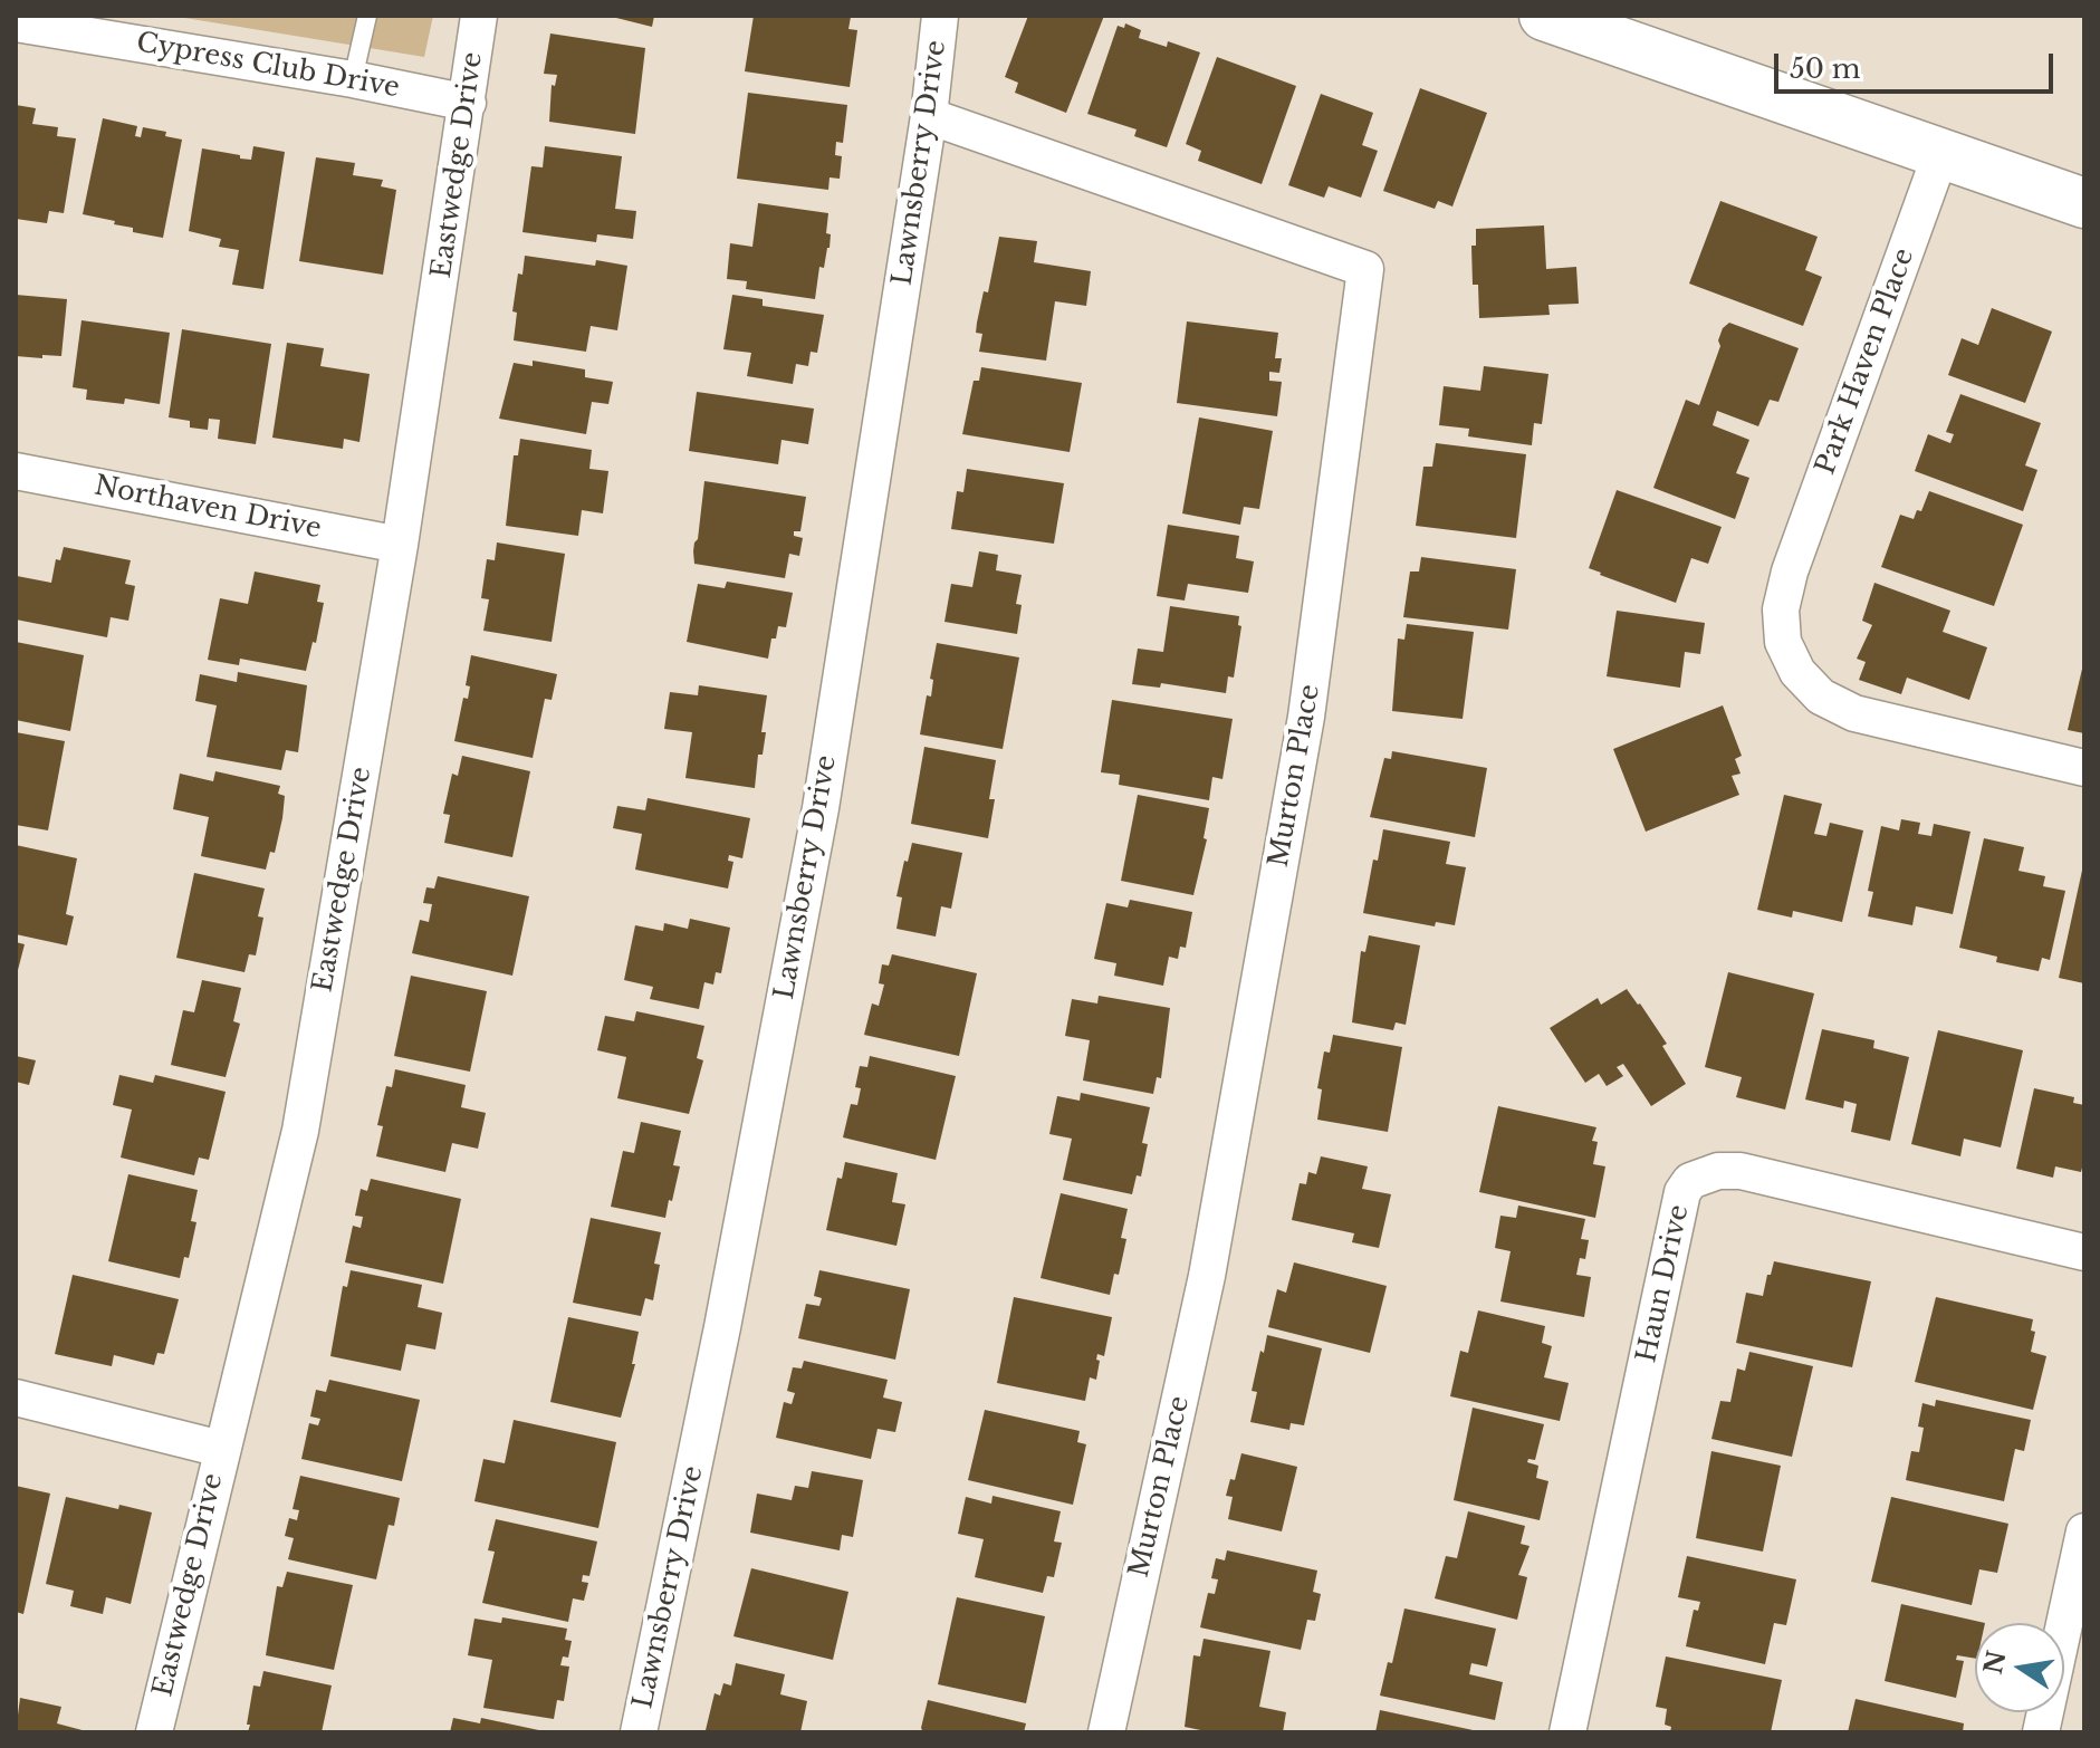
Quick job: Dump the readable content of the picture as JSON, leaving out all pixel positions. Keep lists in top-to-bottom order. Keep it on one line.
{"streets":{"street":["Cypress Club Drive","Lawnsberry Drive","Eastwedge Drive","Park Haven Place","Northaven Drive","Murton Place","Haun Drive"]},"crossings":[["Cypress Club Drive","Eastwedge Drive"],["Lawnsberry Drive","Murton Place"],["Eastwedge Drive","Northaven Drive"]],"scale_bar":"50 m","north":"left"}
